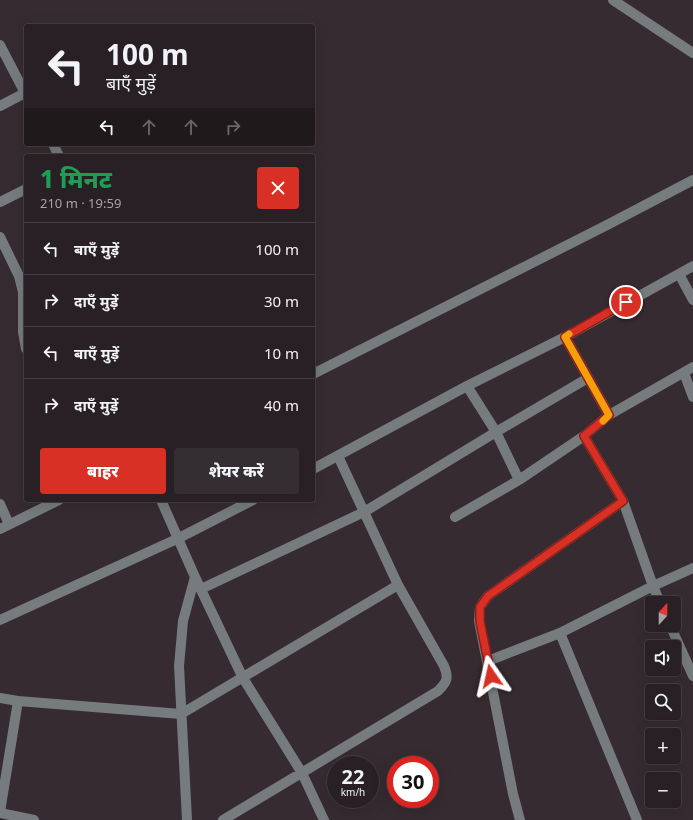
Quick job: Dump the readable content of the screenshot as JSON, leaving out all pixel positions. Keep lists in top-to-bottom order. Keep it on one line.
{"north":"top","page":{"turn":["100 m","बाएँ मुड़ें"],"heading":["1 मिनट","210 m · 19:59"],"list":[{"name":"बाएँ मुड़ें","value":"100 m"},{"name":"दाएँ मुड़ें","value":"30 m"},{"name":"बाएँ मुड़ें","value":"10 m"},{"name":"दाएँ मुड़ें","value":"40 m"}],"buttons":["बाहर","शेयर करें"],"map_buttons":["+","−"],"speed":"22 km/h","limit":"30"}}
